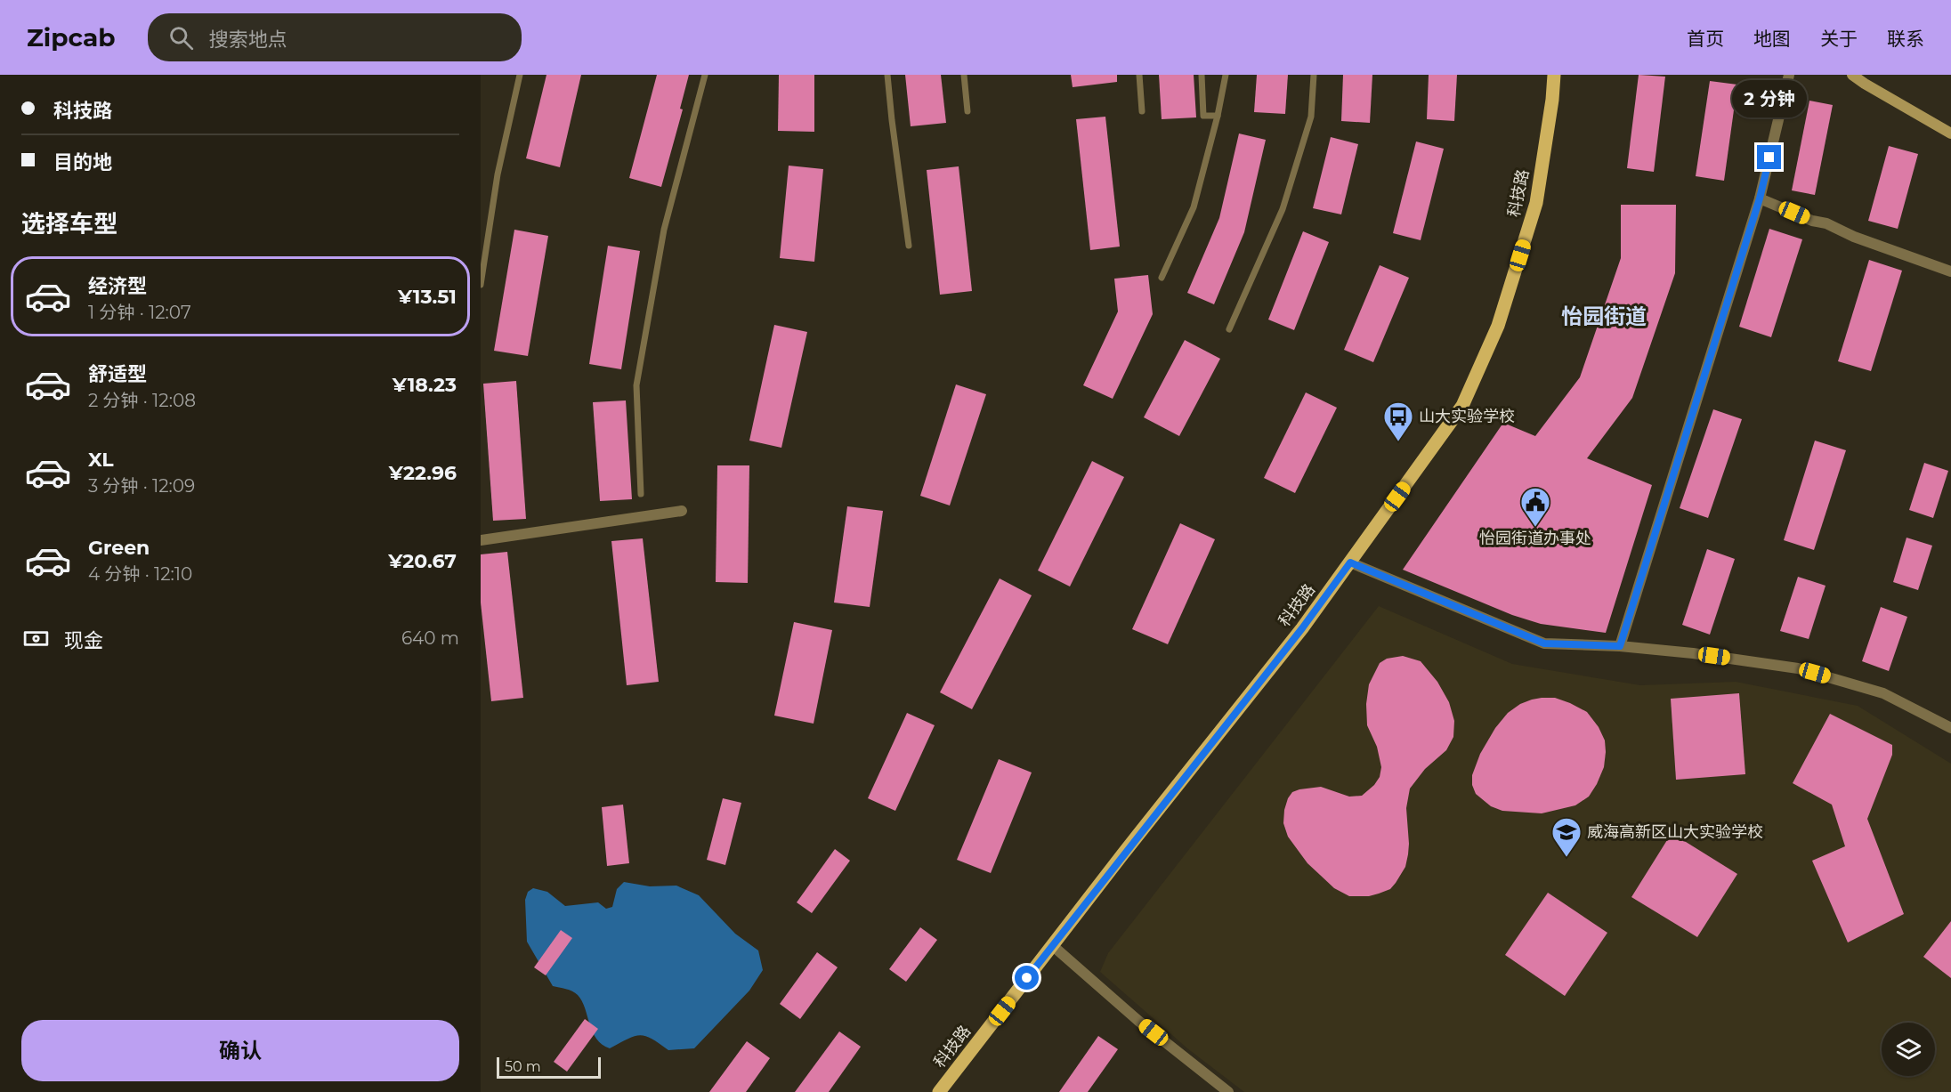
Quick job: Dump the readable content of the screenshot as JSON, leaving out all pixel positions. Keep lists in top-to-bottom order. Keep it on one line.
{"streets":{"main road":["科技路"]},"districts":["怡园街道"],"places":{"bus stop":["山大实验学校"],"public building":["怡园街道办事处"],"school or university":["威海高新区山大实验学校"]},"scale_bar":"50 m","page":{"header":"Zipcab","search":"搜索地点","nav":["首页","地图","关于","联系"],"banner":["科技路","目的地"],"bubble":"2 分钟","heading":"选择车型","list":[{"name":"经济型","note":"1 分钟 · 12:07","value":"¥13.51"},{"name":"舒适型","note":"2 分钟 · 12:08","value":"¥18.23"},{"name":"XL","note":"3 分钟 · 12:09","value":"¥22.96"},{"name":"Green","note":"4 分钟 · 12:10","value":"¥20.67"}],"pay":["现金","640 m"],"buttons":"确认","scale":"50 m"}}
